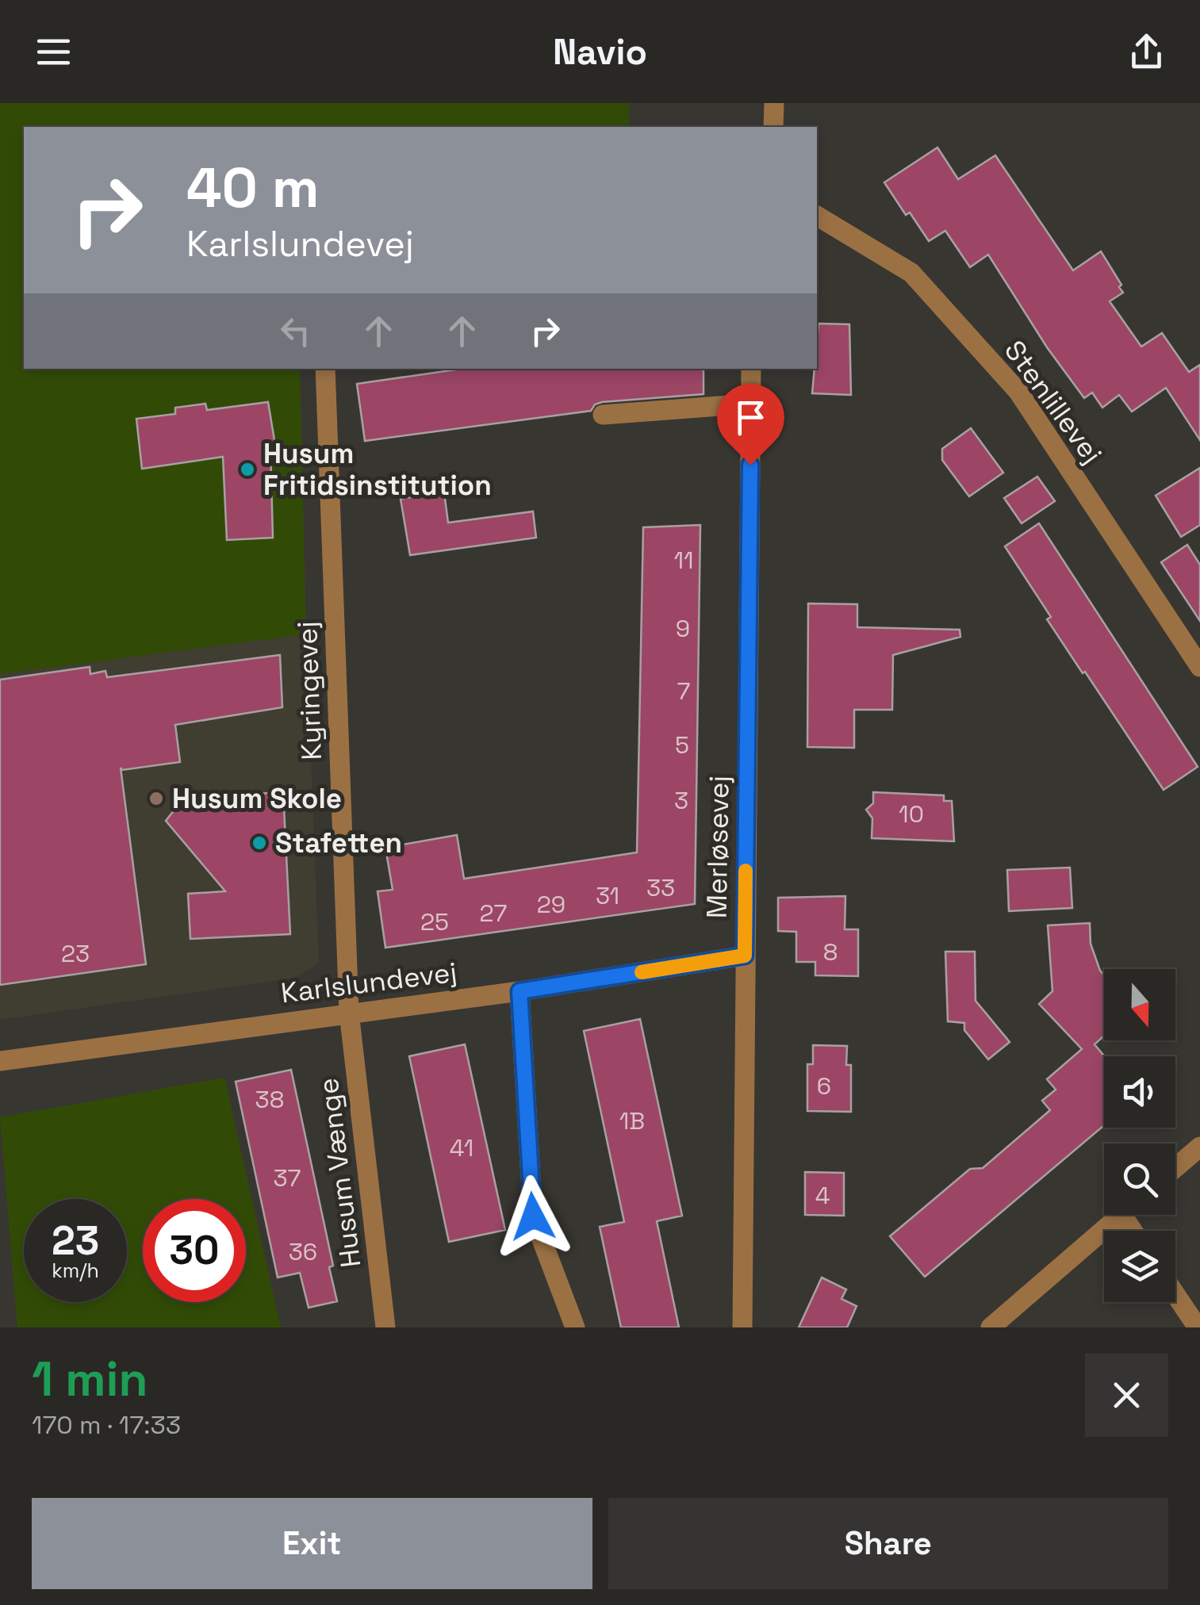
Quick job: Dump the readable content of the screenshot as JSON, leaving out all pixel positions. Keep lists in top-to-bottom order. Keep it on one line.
{"streets":{"street":["Stenlillevej","Kyringevej","Merløsevej","Karlslundevej","Husum Vænge"]},"crossings":[["Kyringevej","Karlslundevej"],["Kyringevej","Husum Vænge"],["Merløsevej","Karlslundevej"],["Karlslundevej","Husum Vænge"]],"places":["Husum Fritidsinstitution","Husum Skole","Stafetten"],"house_numbers":["11","9","7","5","3","10","33","31","29","27","25","8","23","6","38","1B","41","37","4","36"],"north":"bottom","page":{"header":"Navio","turn":["40 m","Karlslundevej"],"speed":"23 km/h","limit":"30","heading":["1 min","170 m · 17:33"],"buttons":["Exit","Share"]}}
